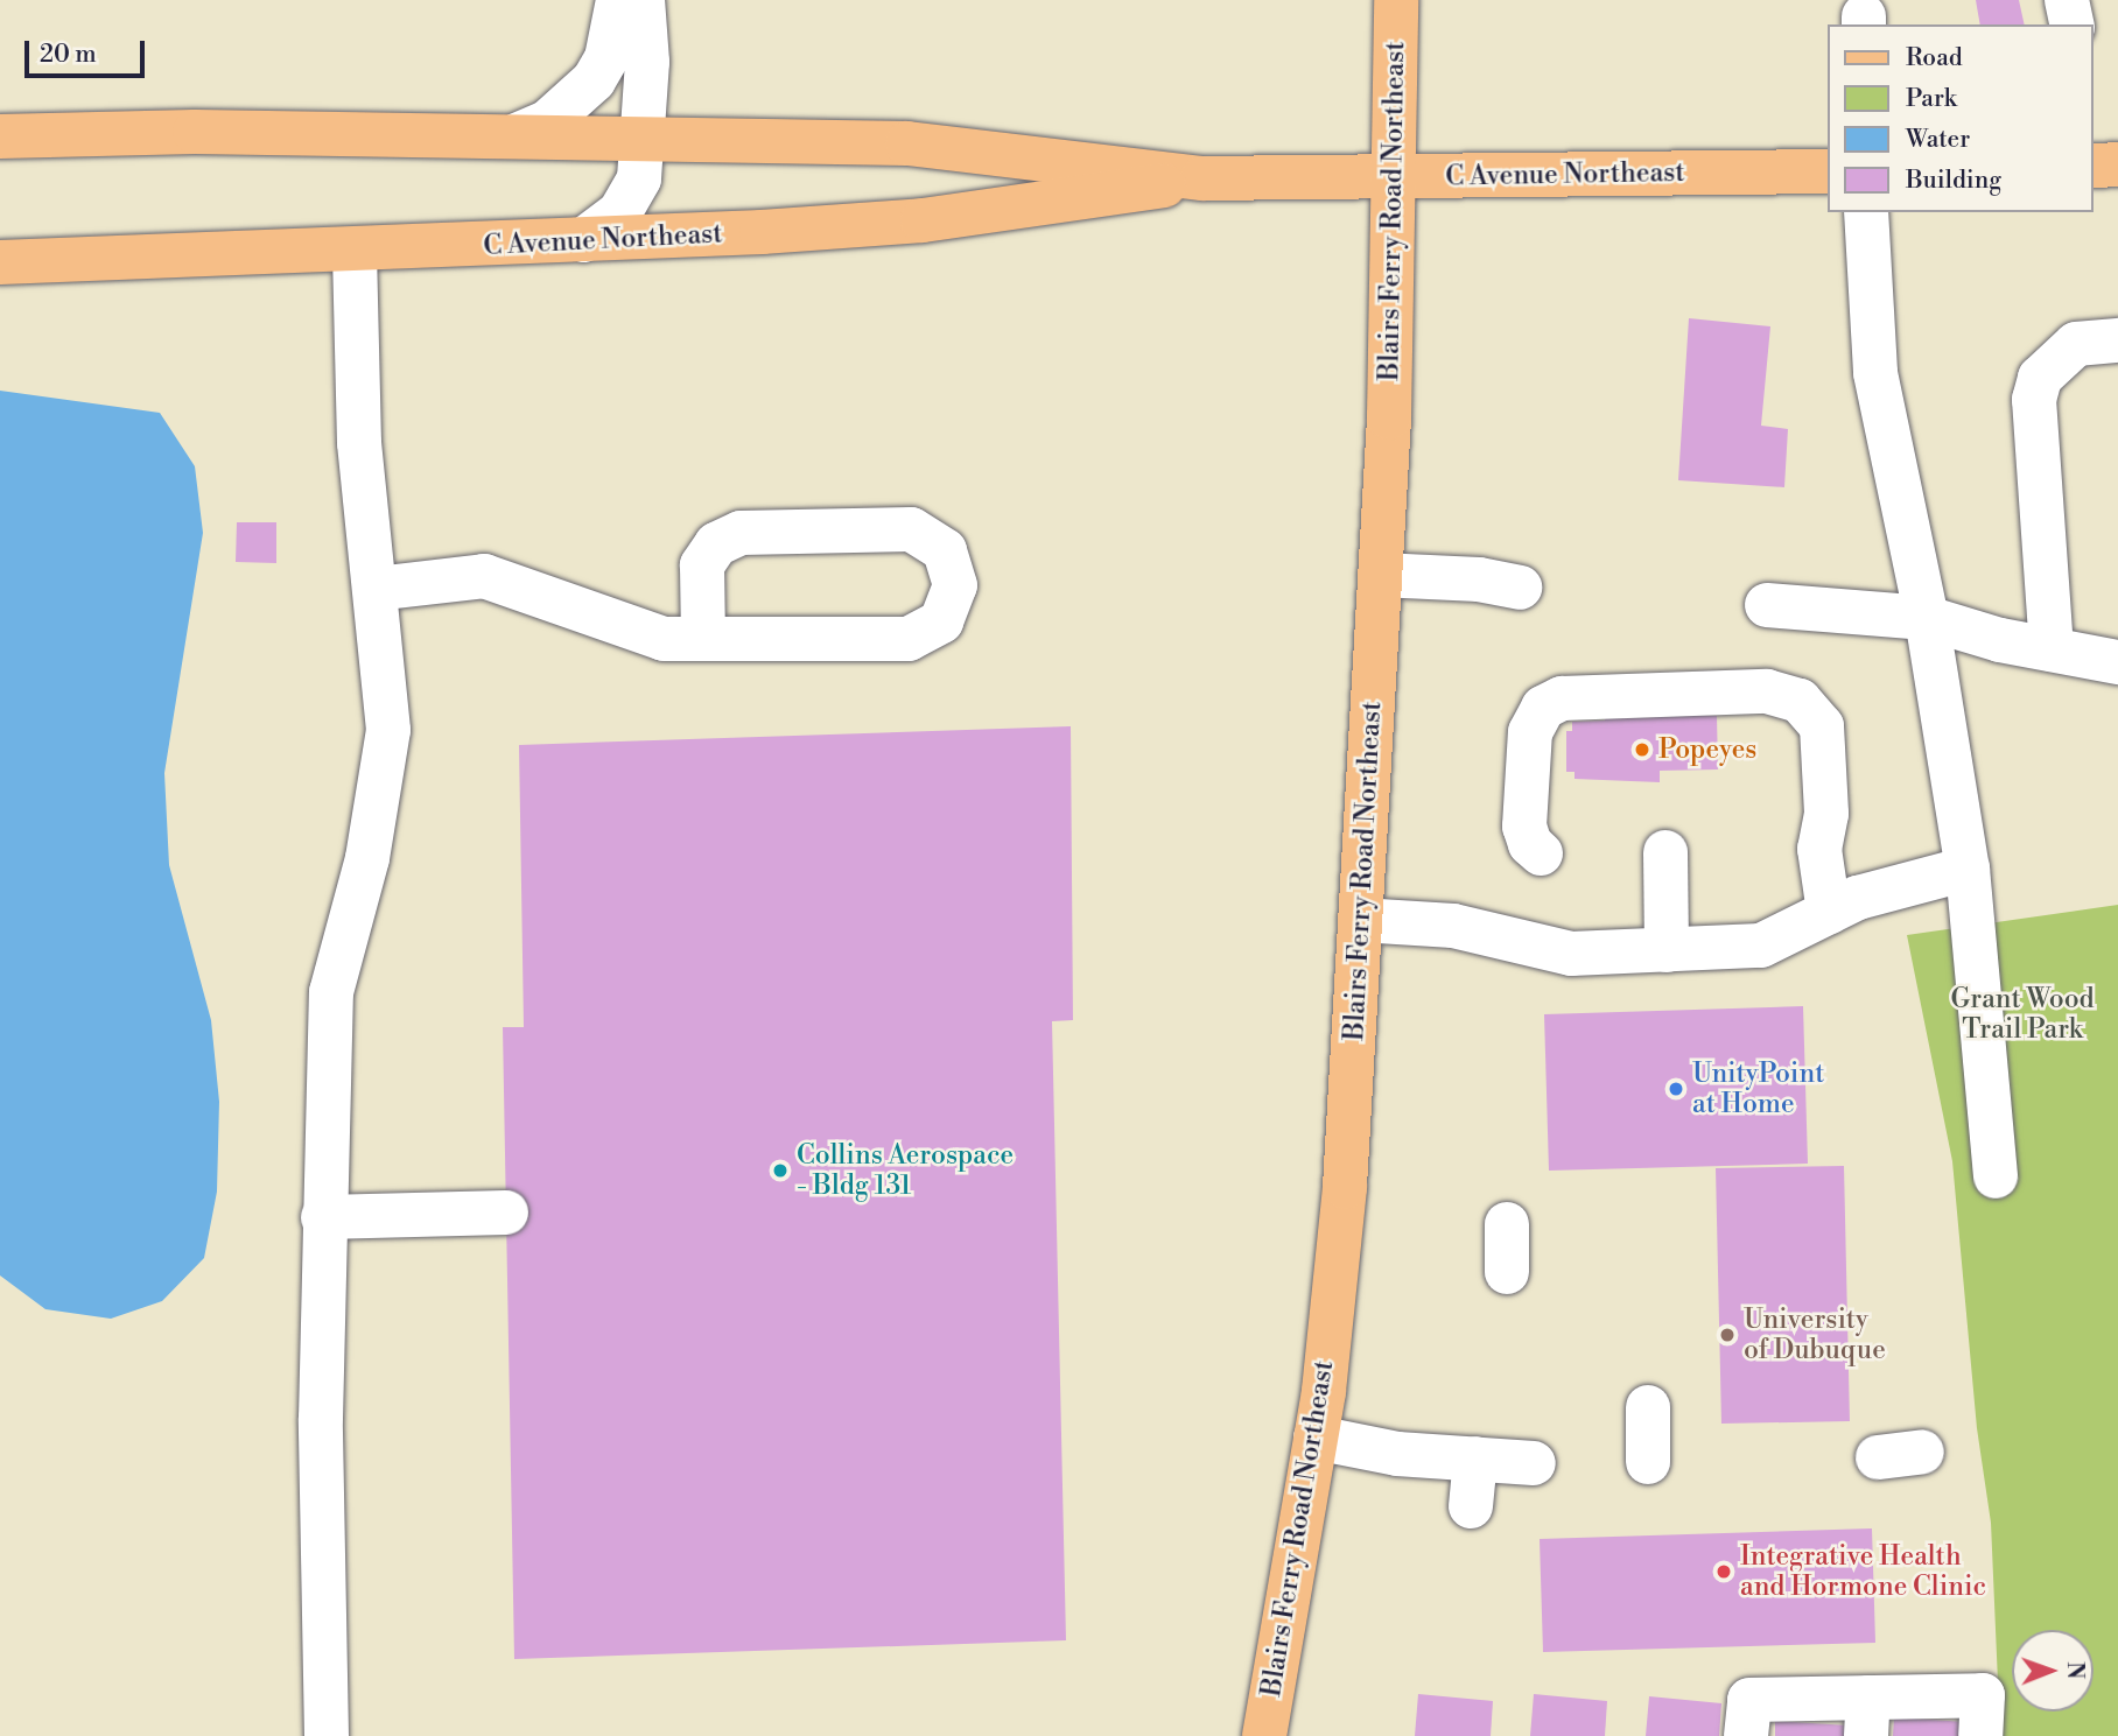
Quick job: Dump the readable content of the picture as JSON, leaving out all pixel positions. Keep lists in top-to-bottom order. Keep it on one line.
{"streets":{"main road":["C Avenue Northeast","Blairs Ferry Road Northeast"]},"crossings":[["C Avenue Northeast","Blairs Ferry Road Northeast"]],"parks":["Grant Wood Trail Park"],"places":["Popeyes","UnityPoint at Home","Collins Aerospace - Bldg 131","University of Dubuque","Integrative Health and Hormone Clinic"],"legend":["Road","Park","Water","Building"],"scale_bar":"20 m","north":"right"}
